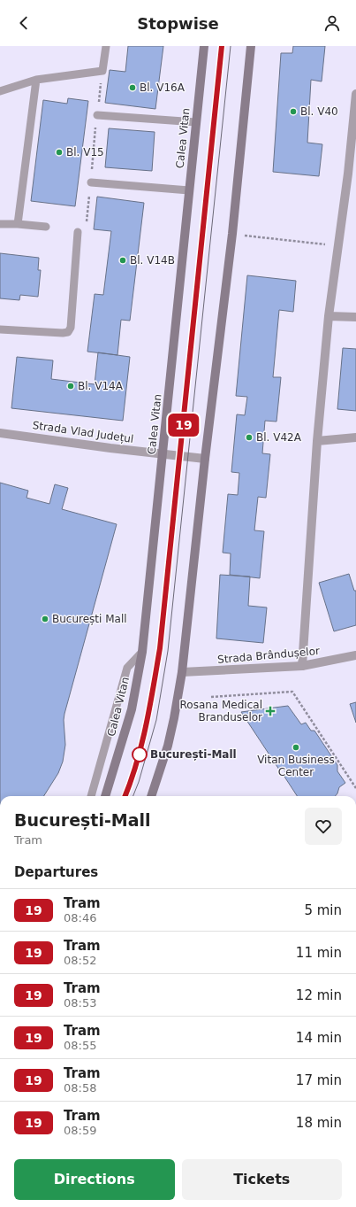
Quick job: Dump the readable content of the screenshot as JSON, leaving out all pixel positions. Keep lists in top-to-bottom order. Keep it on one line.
{"streets":{"main road":["Calea Vitan"],"street":["Strada Vlad Județul","Strada Brândușelor"]},"crossings":[["Calea Vitan","Strada Vlad Județul"]],"places":{"other":["Bl. V16A","Bl. V40","Bl. V15","Bl. V14B","Bl. V14A","Bl. V42A","București Mall","Vitan Business Center","București-Mall"],"health":["Rosana Medical Branduselor"]},"lines":["tram line 19"],"page":{"header":"Stopwise","on_map":"19","heading":[["București-Mall","Tram"],"Departures"],"list":[{"mark":"19","name":"Tram","note":"08:46","value":"5 min"},{"mark":"19","name":"Tram","note":"08:52","value":"11 min"},{"mark":"19","name":"Tram","note":"08:53","value":"12 min"},{"mark":"19","name":"Tram","note":"08:55","value":"14 min"},{"mark":"19","name":"Tram","note":"08:58","value":"17 min"},{"mark":"19","name":"Tram","note":"08:59","value":"18 min"}],"buttons":["Directions","Tickets"]}}
